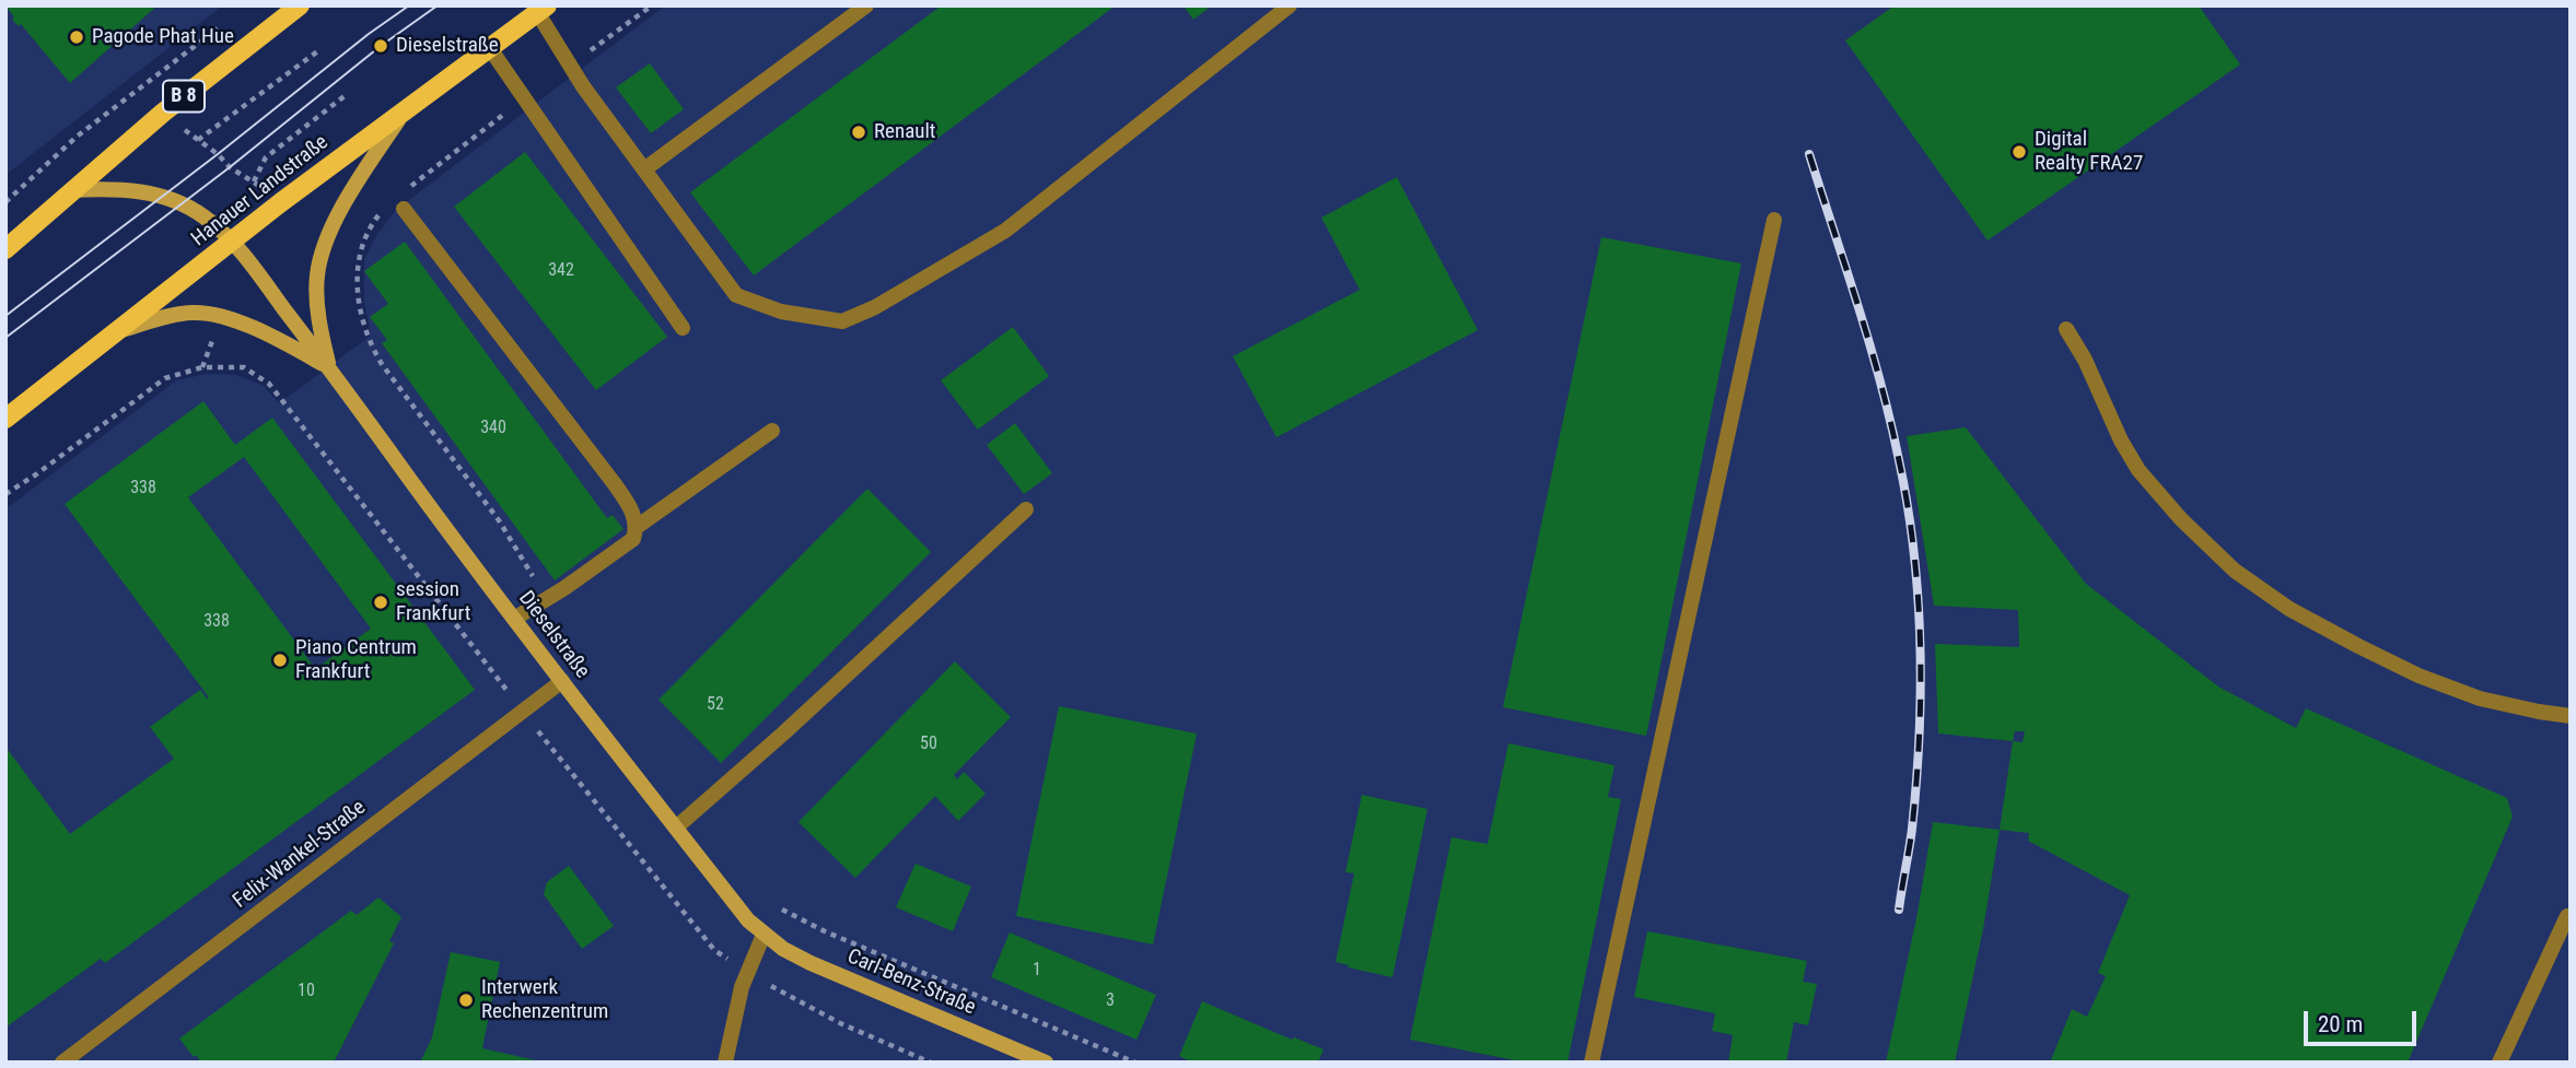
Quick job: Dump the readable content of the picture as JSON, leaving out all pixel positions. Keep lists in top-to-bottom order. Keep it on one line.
{"streets":{"main road":["B 8","Hanauer Landstraße","Dieselstraße","Carl-Benz-Straße"],"street":["Felix-Wankel-Straße"]},"crossings":[["B 8","Dieselstraße"],["Hanauer Landstraße","Dieselstraße"],["Dieselstraße","Felix-Wankel-Straße"],["Dieselstraße","Carl-Benz-Straße"]],"places":["Pagode Phat Hue","Dieselstraße","Renault","Digital Realty FRA27","session Frankfurt","Piano Centrum Frankfurt","Interwerk Rechenzentrum"],"house_numbers":["342","340","338","338","52","50","1","10","3"],"scale_bar":"20 m"}
